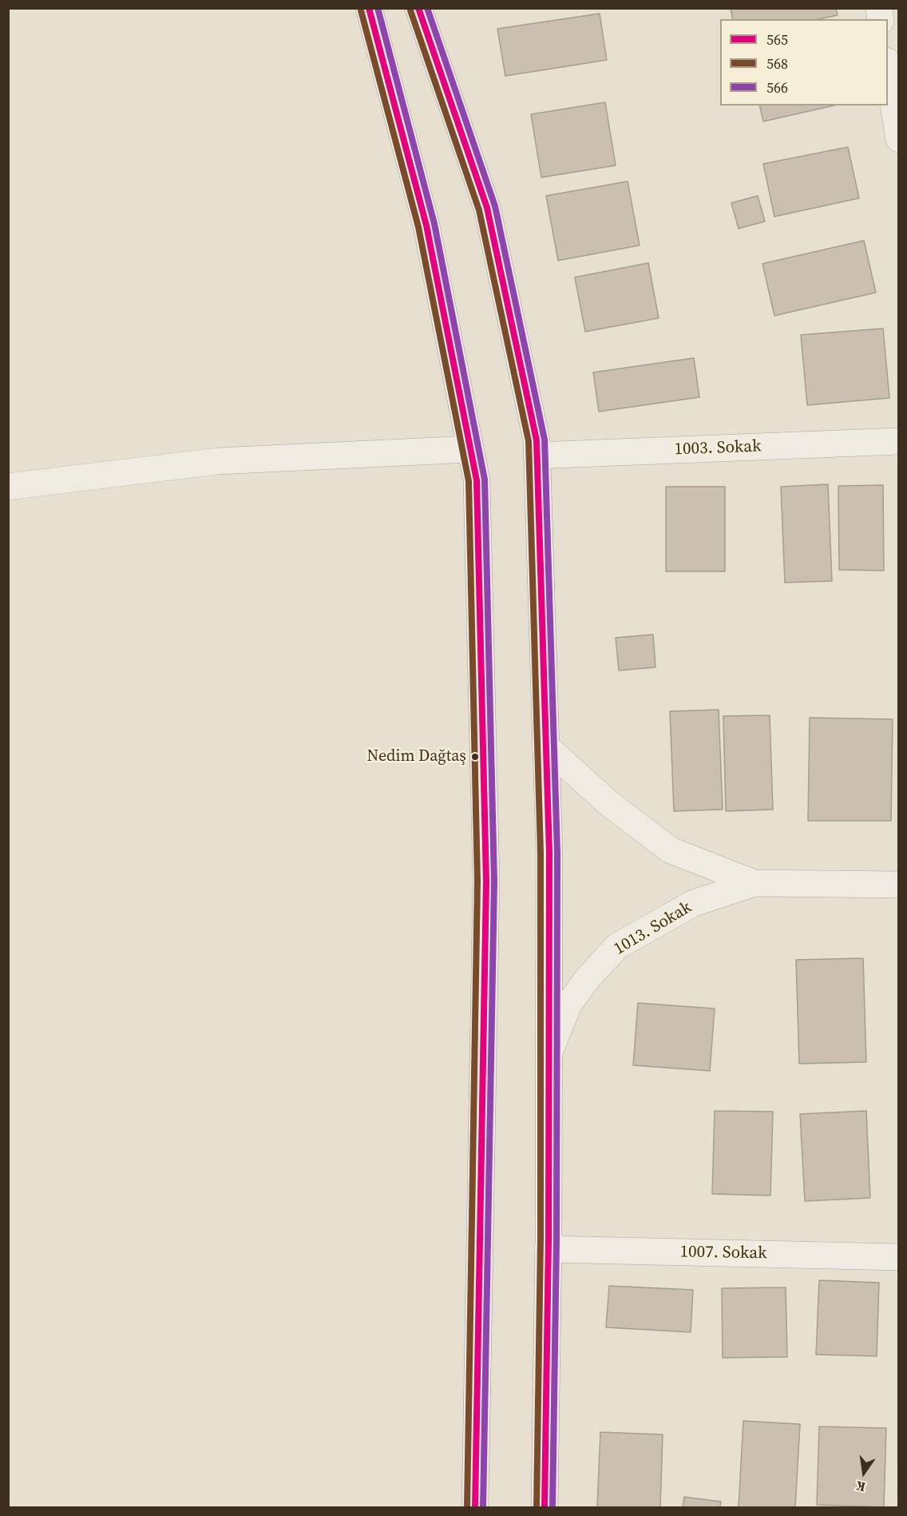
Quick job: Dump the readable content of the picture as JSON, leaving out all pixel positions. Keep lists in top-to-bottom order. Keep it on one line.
{"streets":{"main road":["1003. Sokak","1013. Sokak","1007. Sokak"]},"places":["Nedim Dağtaş"],"lines":["transit line 565","transit line 566","transit line 568"],"legend":["565","568","566"],"north":"bottom"}
